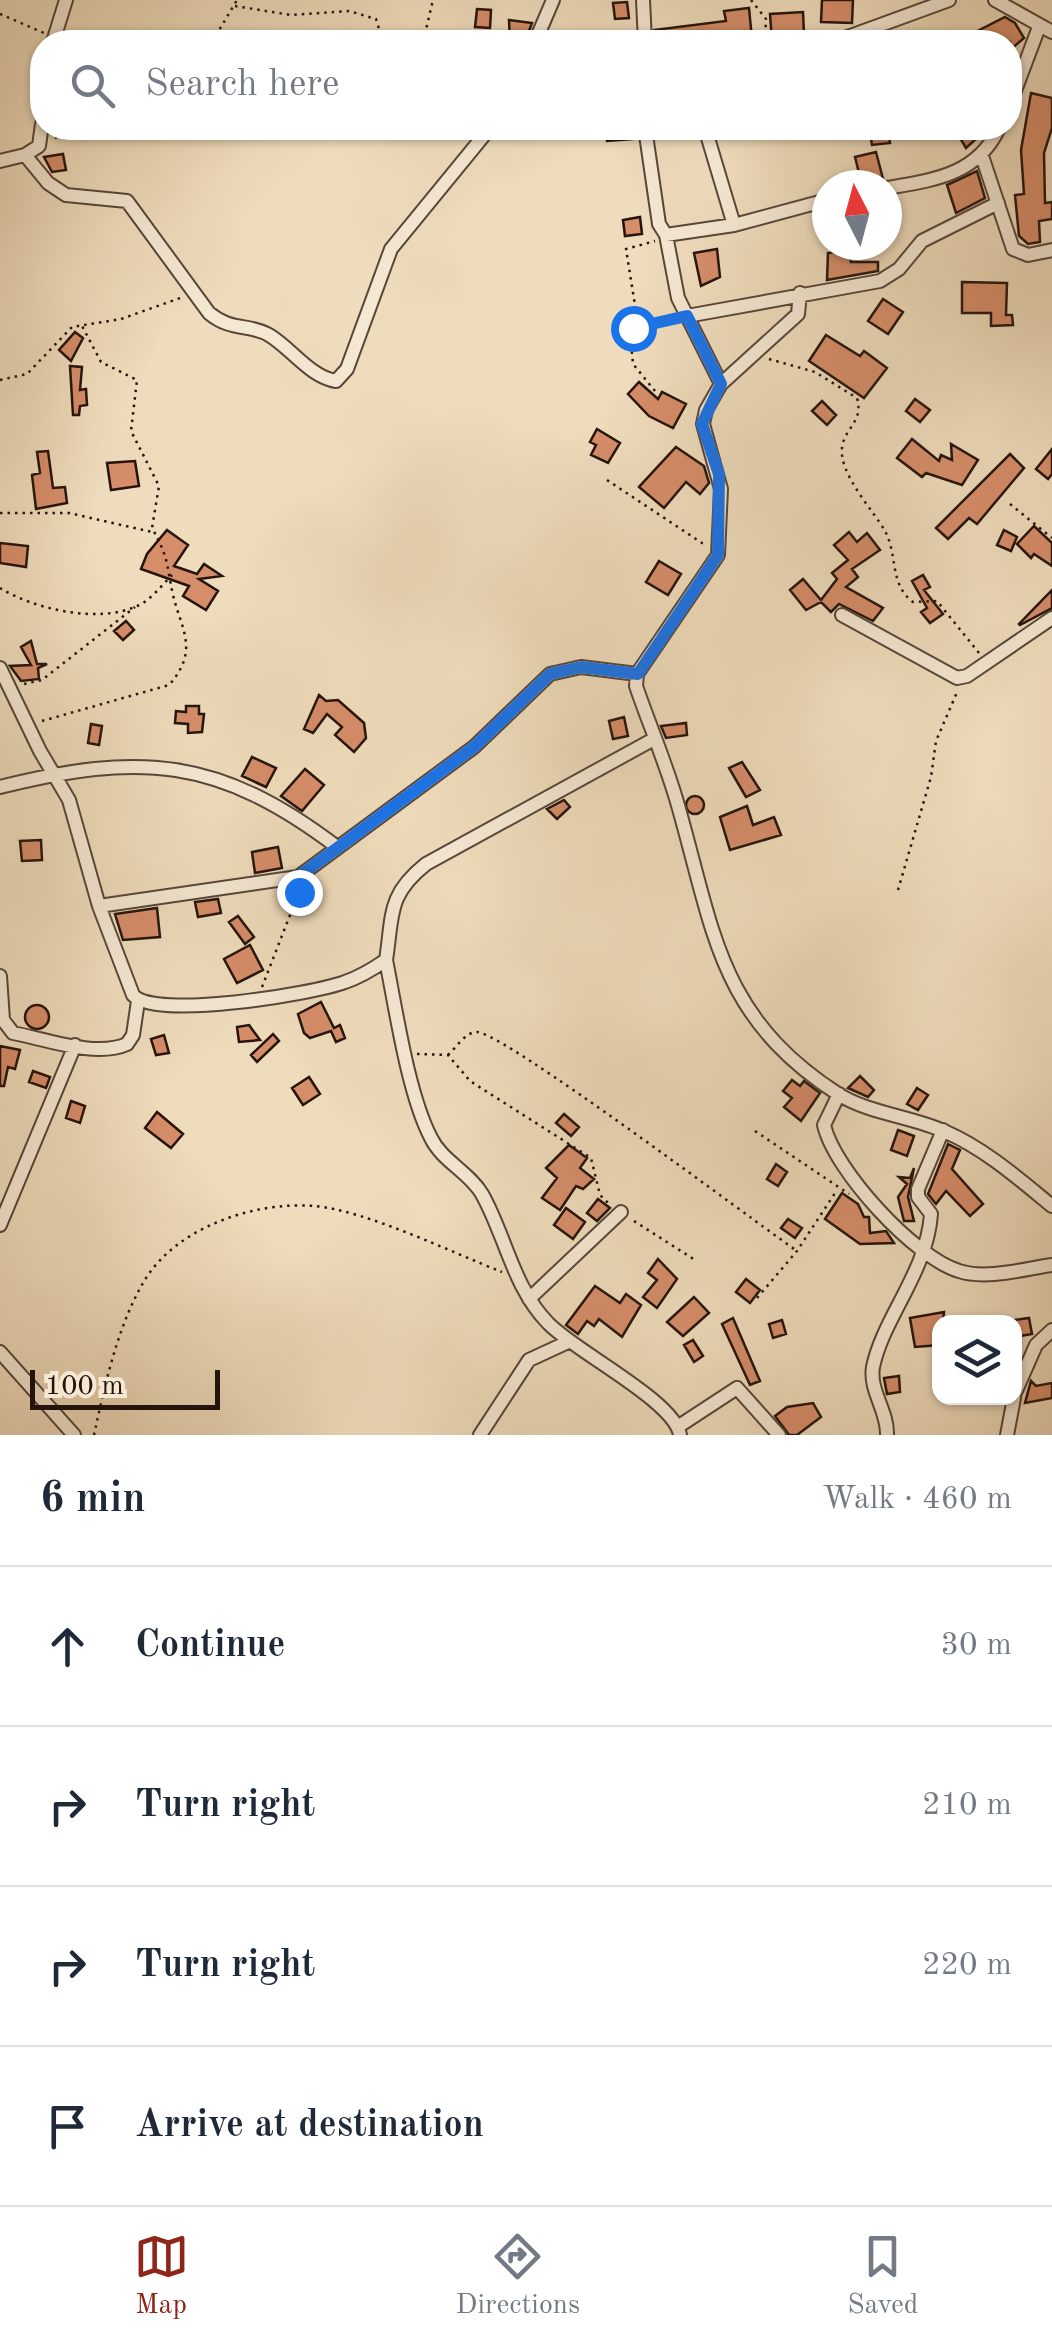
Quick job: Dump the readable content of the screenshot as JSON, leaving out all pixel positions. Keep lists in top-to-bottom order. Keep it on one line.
{"scale_bar":"100 m","north":"top","page":{"search":"Search here","scale":"100 m","heading":["6 min","Walk · 460 m"],"list":[["Continue","30 m"],["Turn right","210 m"],["Turn right","220 m"],"Arrive at destination"],"nav":["Map","Directions","Saved"]}}
